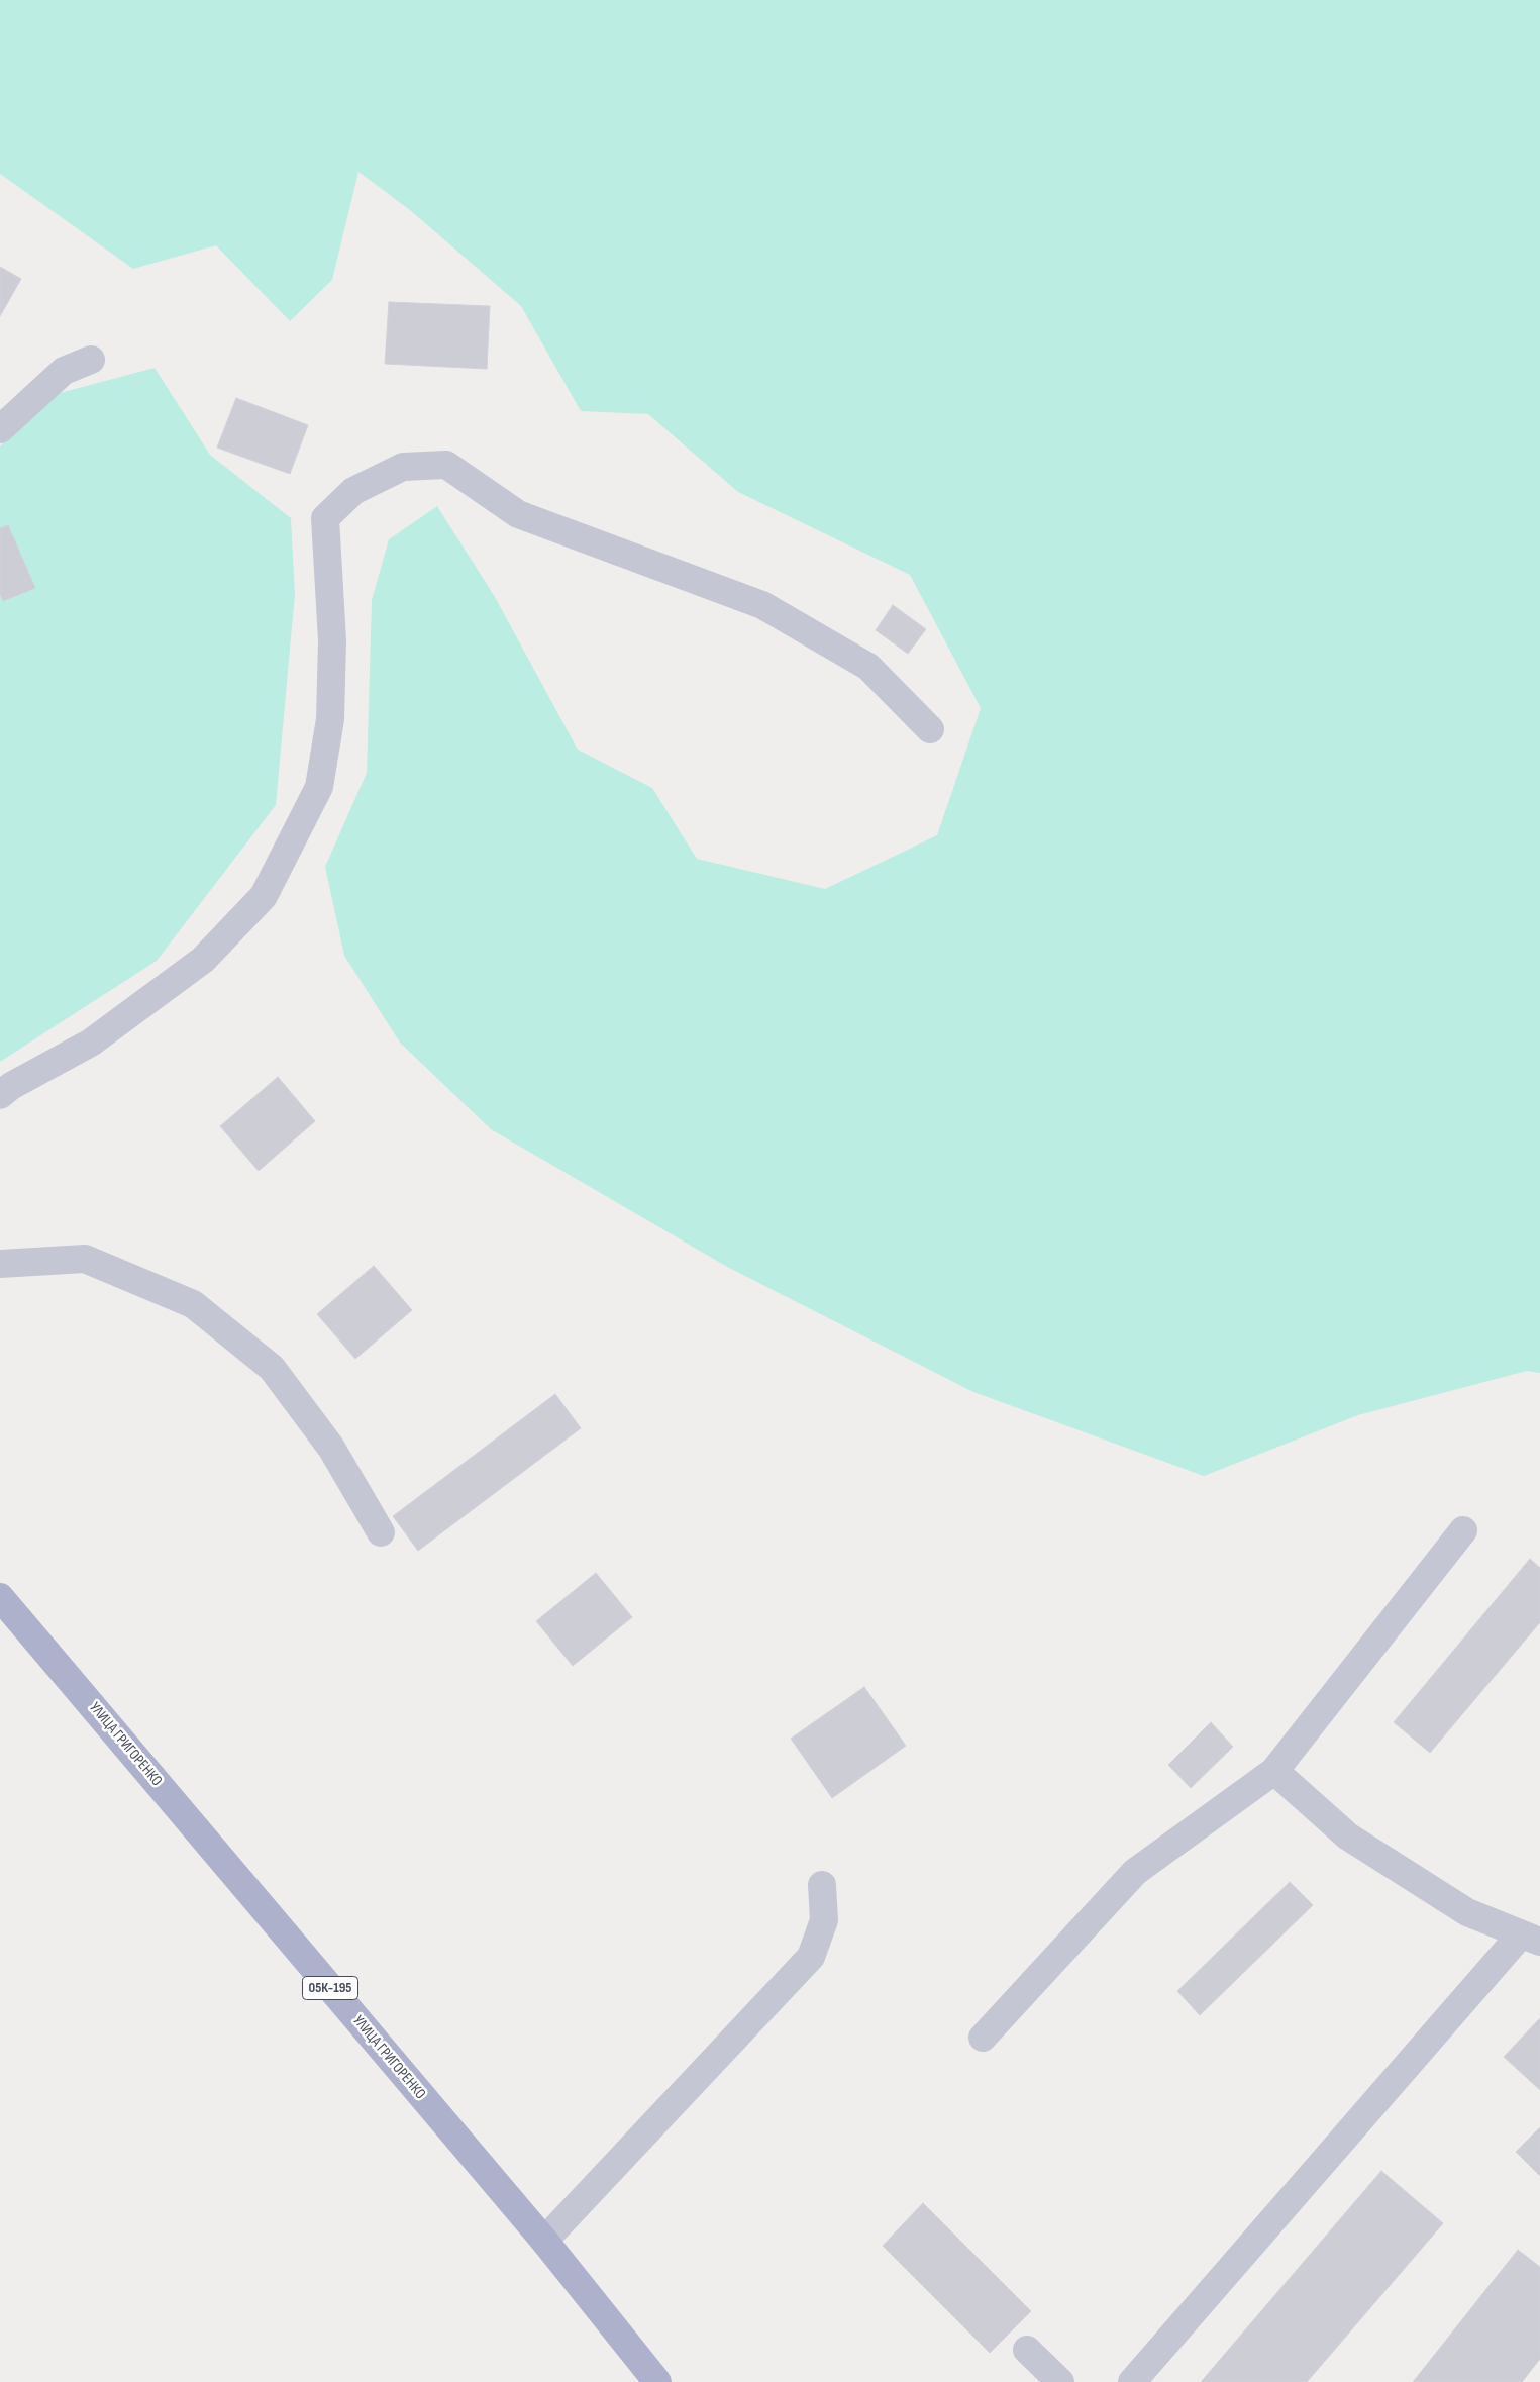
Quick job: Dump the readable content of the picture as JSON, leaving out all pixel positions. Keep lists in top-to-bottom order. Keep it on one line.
{"streets":{"main road":["УЛИЦА ГРИГОРЕНКО","05К-195"]}}
